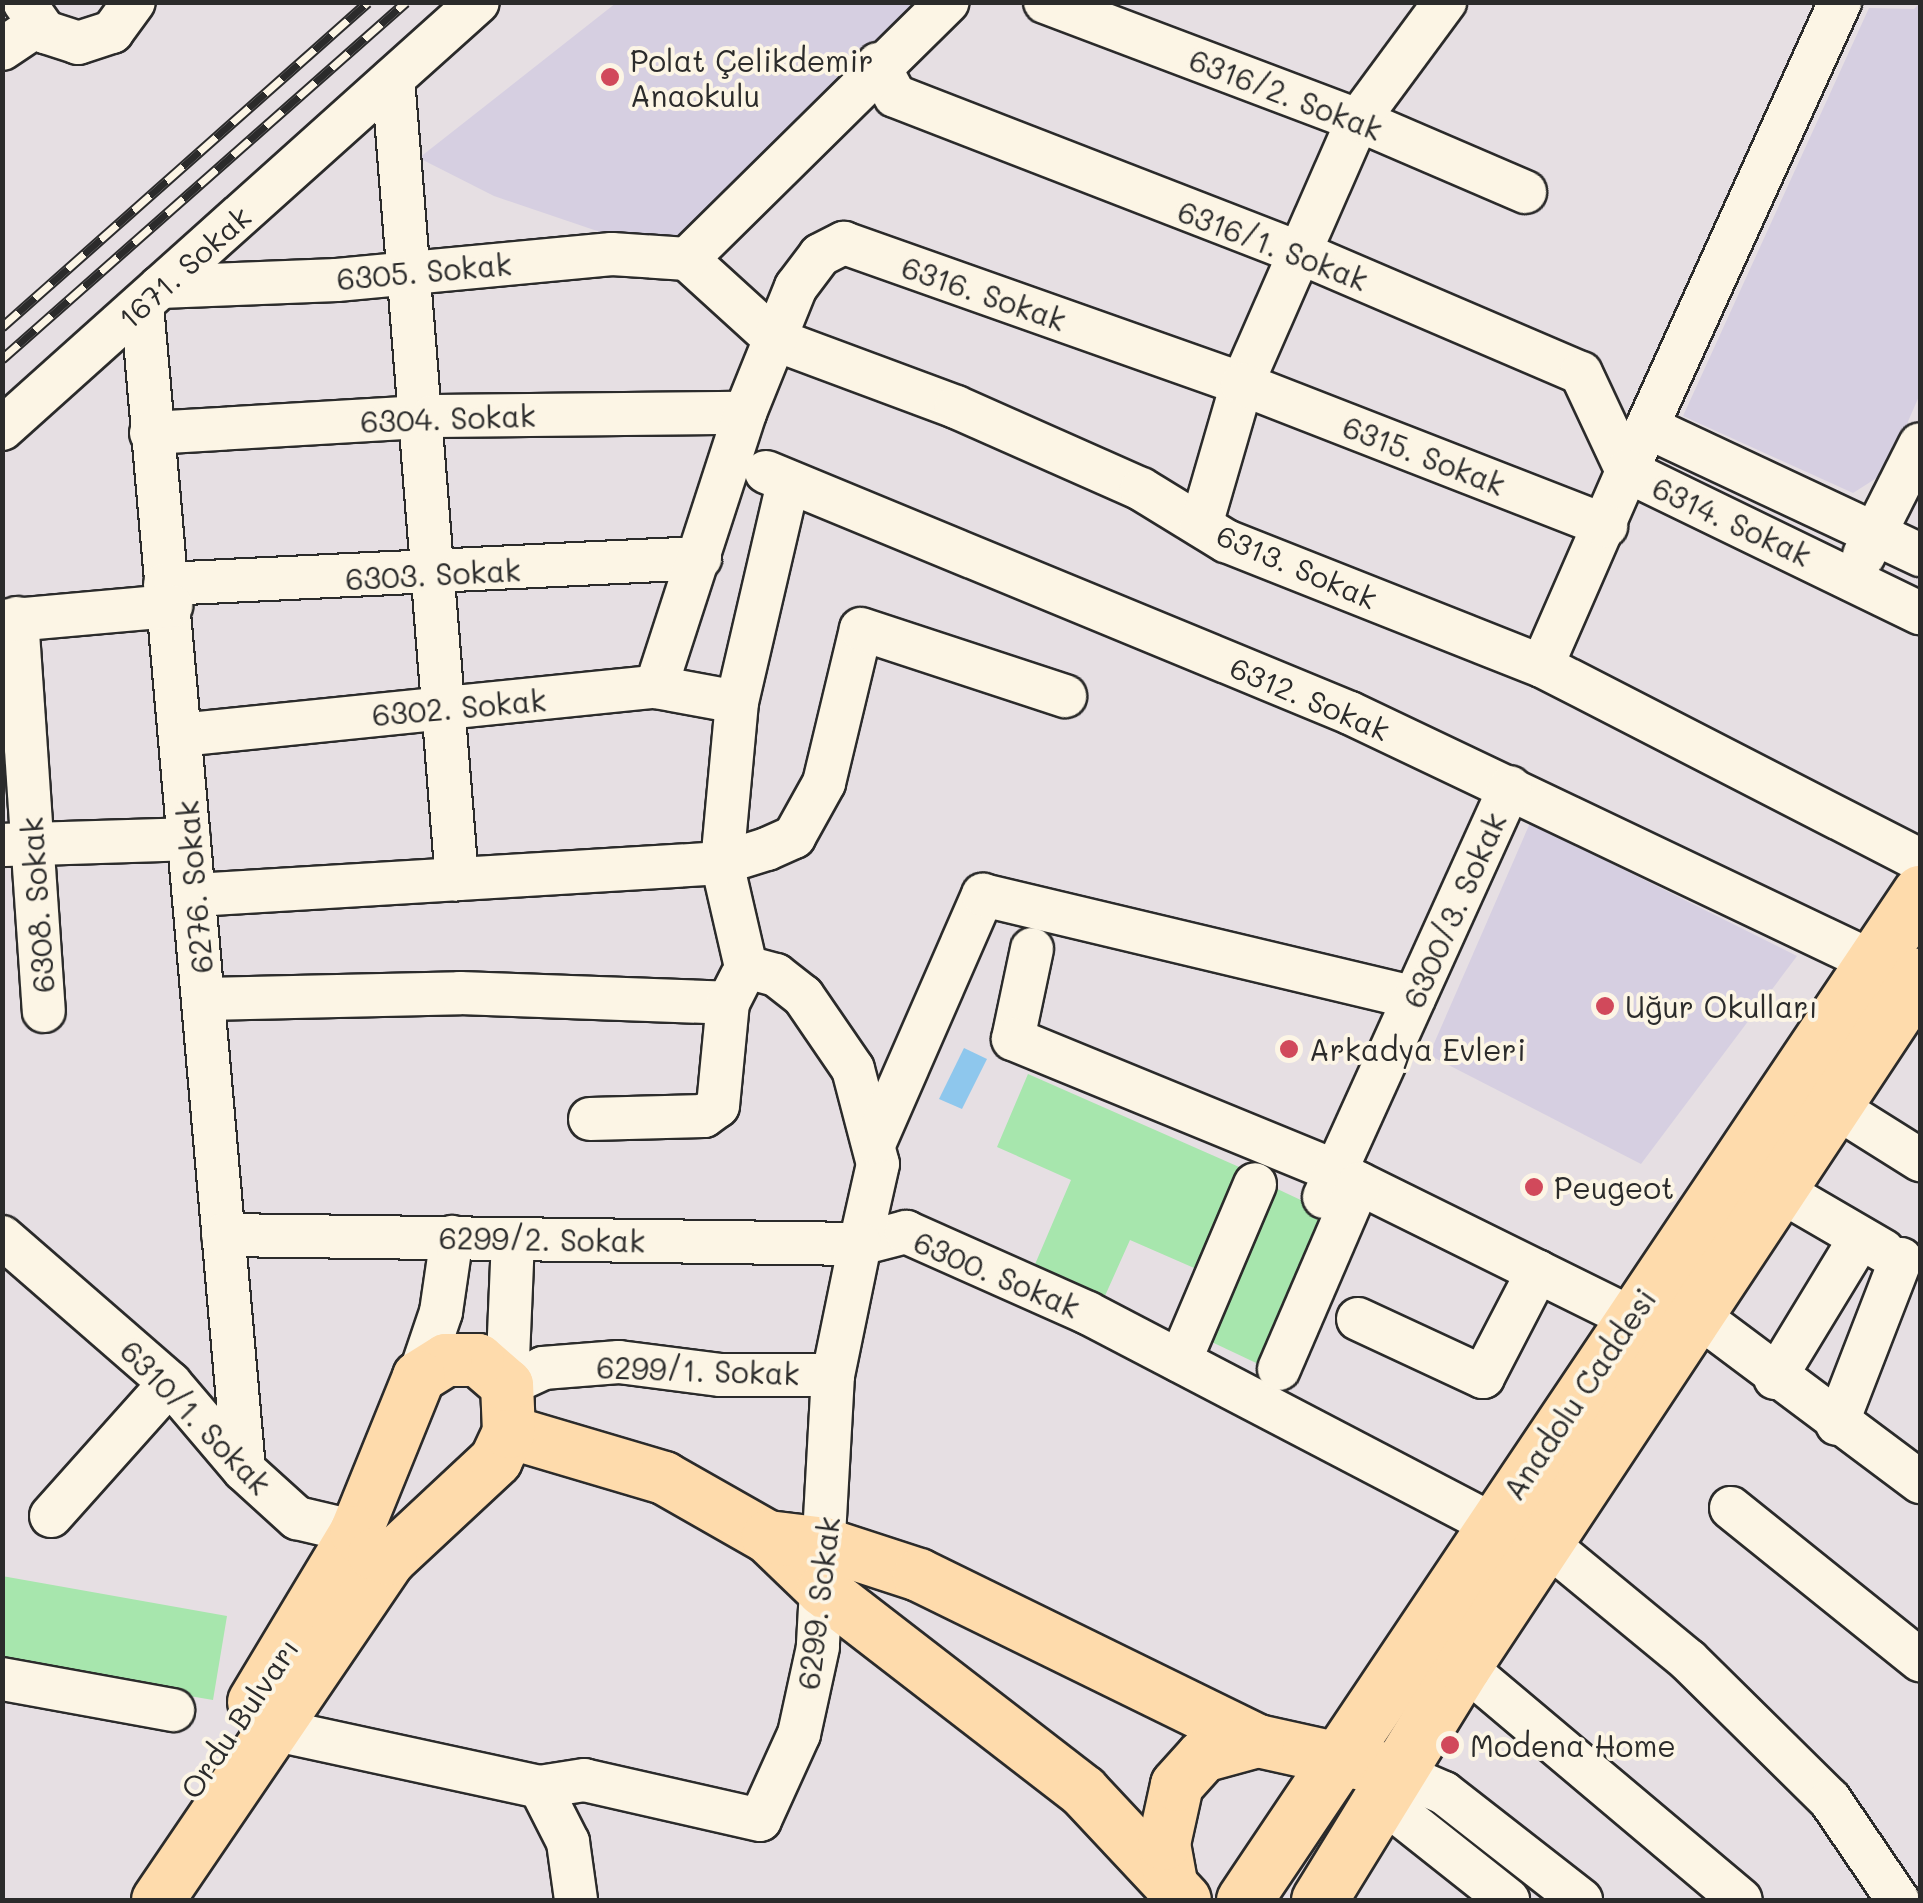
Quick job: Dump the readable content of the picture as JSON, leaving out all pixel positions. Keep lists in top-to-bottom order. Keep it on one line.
{"streets":{"highway":["Anadolu Caddesi"],"main road":["Ordu Bulvarı"],"street":["6316/2. Sokak","6316/1. Sokak","1671. Sokak","6305. Sokak","6316. Sokak","6304. Sokak","6315. Sokak","6314. Sokak","6313. Sokak","6303. Sokak","6312. Sokak","6302. Sokak","6276. Sokak","6308. Sokak","6300/3. Sokak","6299/2. Sokak","6300. Sokak","6299/1. Sokak","6310/1. Sokak","6299. Sokak"]},"crossings":[["6316/1. Sokak","6314. Sokak"],["1671. Sokak","6305. Sokak"],["1671. Sokak","6276. Sokak"],["6305. Sokak","6313. Sokak"],["6305. Sokak","6276. Sokak"],["6316. Sokak","6315. Sokak"],["6316. Sokak","6313. Sokak"],["6304. Sokak","6276. Sokak"],["6315. Sokak","6314. Sokak"],["6314. Sokak","6313. Sokak"],["6303. Sokak","6276. Sokak"],["6303. Sokak","6308. Sokak"],["6312. Sokak","6300/3. Sokak"],["6312. Sokak","Anadolu Caddesi"],["6302. Sokak","6276. Sokak"],["6276. Sokak","6299/2. Sokak"],["6276. Sokak","6310/1. Sokak"],["6299/2. Sokak","6300. Sokak"],["6299/2. Sokak","6299. Sokak"],["6299/2. Sokak","Ordu Bulvarı"],["6300. Sokak","Anadolu Caddesi"],["6300. Sokak","6299. Sokak"],["6299/1. Sokak","6299. Sokak"],["6299/1. Sokak","Ordu Bulvarı"],["6310/1. Sokak","Ordu Bulvarı"],["6299. Sokak","Ordu Bulvarı"]],"places":["Polat Çelikdemir Anaokulu","Uğur Okulları","Arkadya Evleri","Peugeot","Modena Home"]}
